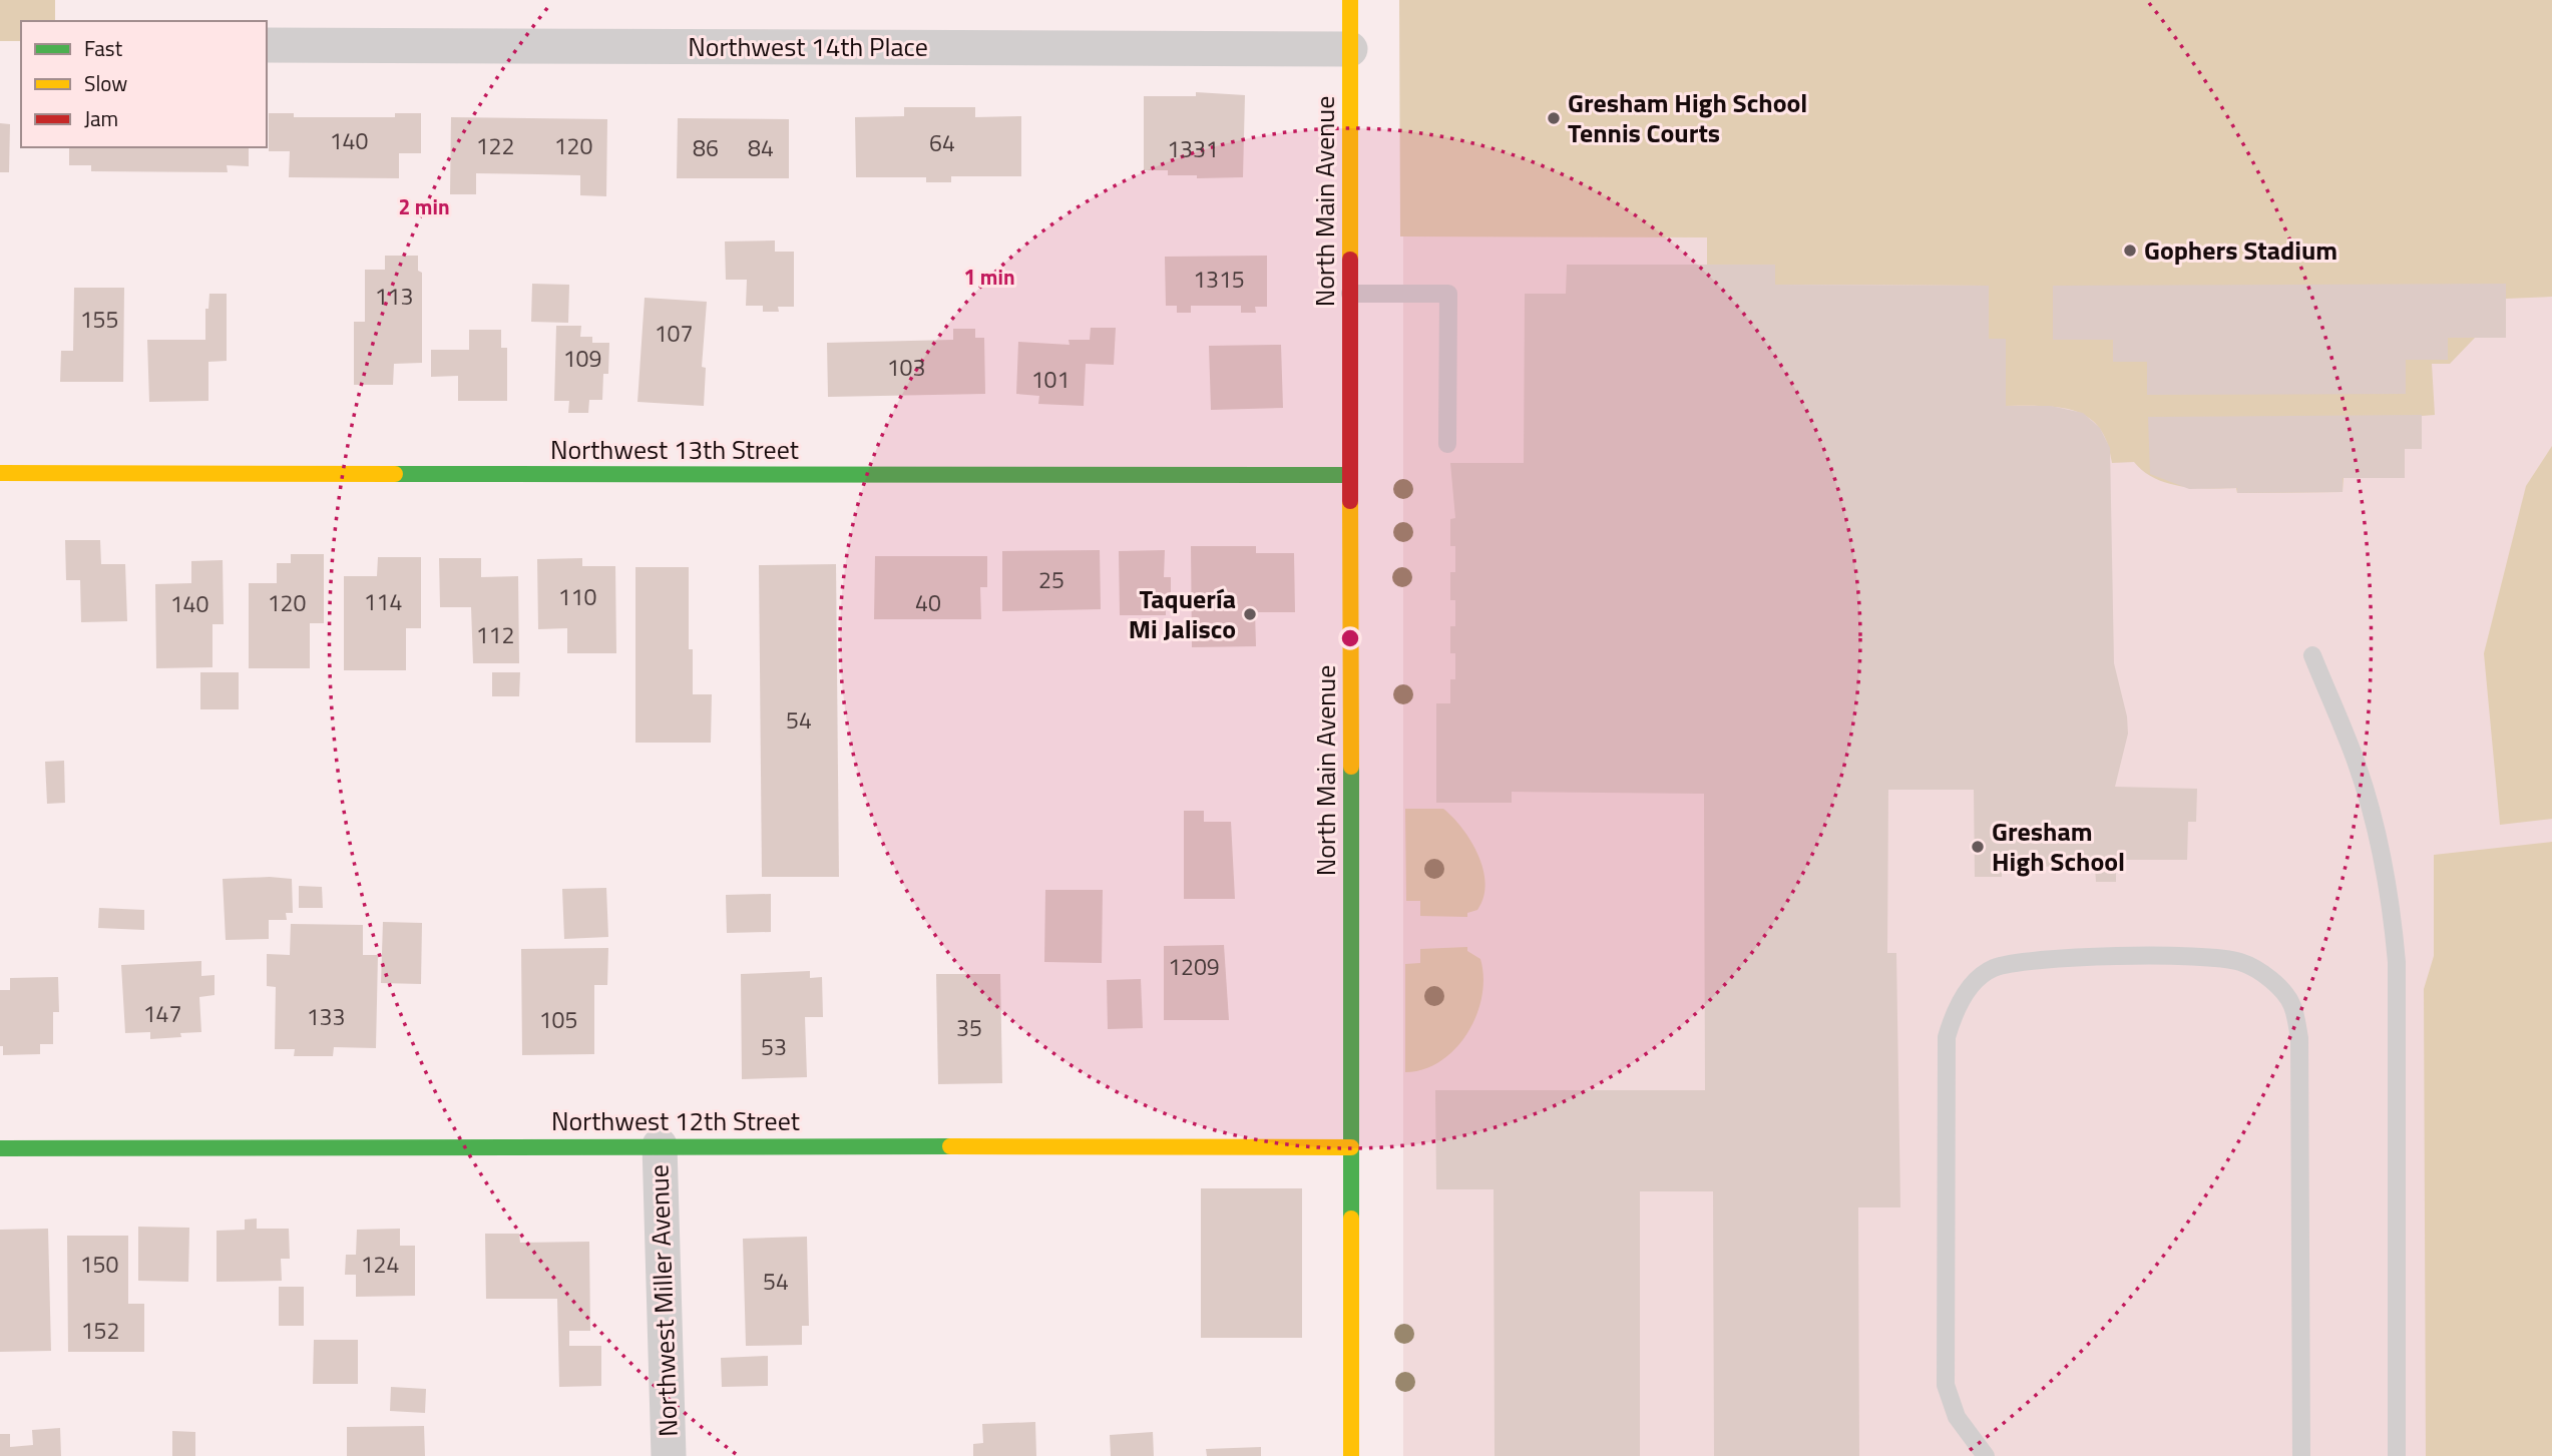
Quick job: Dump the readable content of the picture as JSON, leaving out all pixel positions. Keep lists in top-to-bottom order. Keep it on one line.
{"streets":{"street":["Northwest 14th Place","North Main Avenue","Northwest 13th Street","Northwest 12th Street","Northwest Miller Avenue"]},"crossings":[["Northwest 14th Place","North Main Avenue"],["North Main Avenue","Northwest 13th Street"],["North Main Avenue","Northwest 12th Street"],["Northwest 12th Street","Northwest Miller Avenue"]],"places":["Gresham High School Tennis Courts","Gophers Stadium","Taquería Mi Jalisco","Gresham High School"],"house_numbers":["140","64","122","120","86","84","1331","1315","113","155","107","109","103","101","25","110","114","120","40","140","112","54","1209","147","133","105","35","53","150","124","54","152"],"legend":["Fast","Slow","Jam"],"rings":["2 min","1 min"]}
